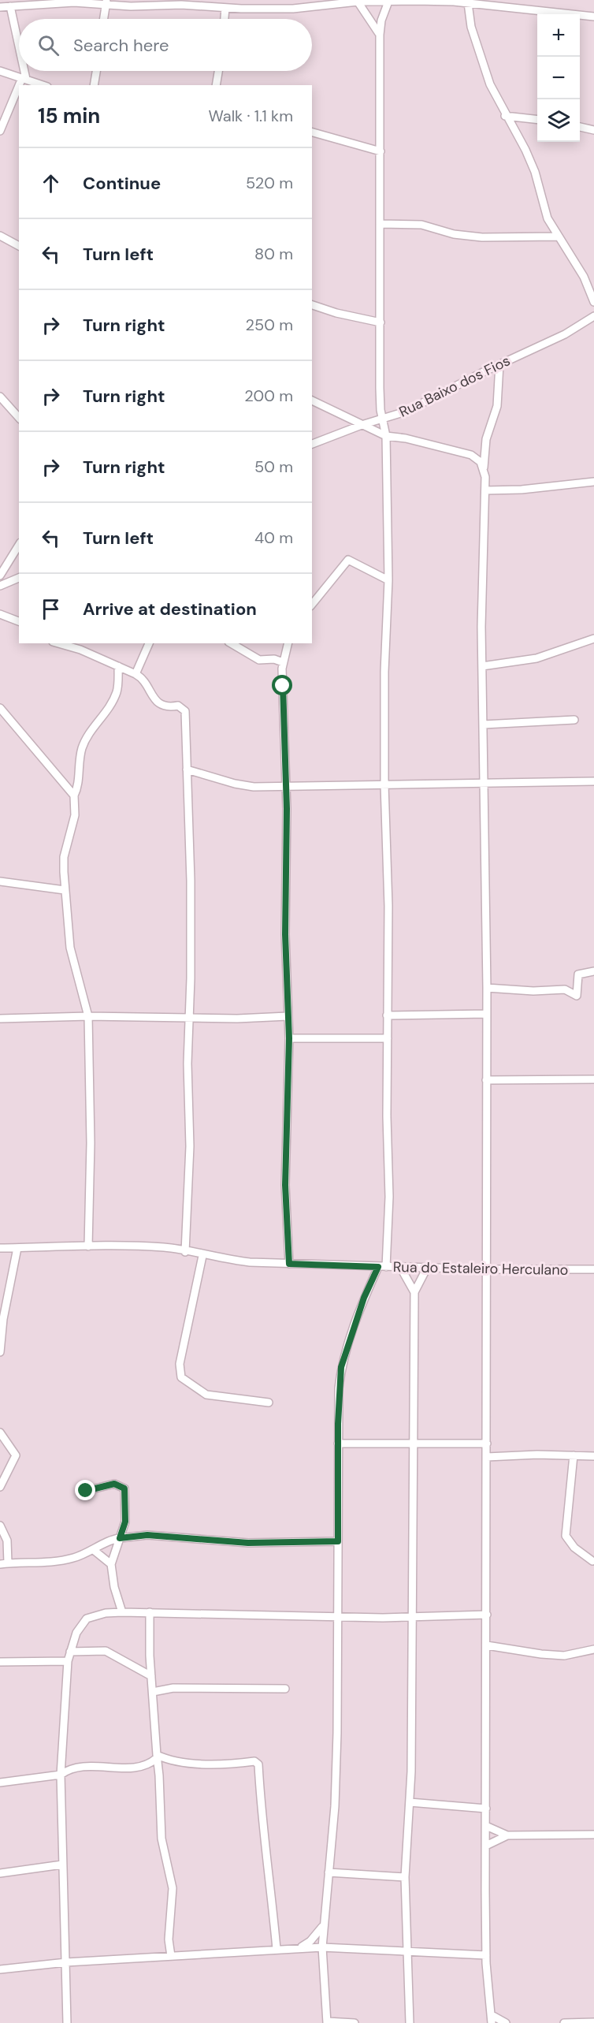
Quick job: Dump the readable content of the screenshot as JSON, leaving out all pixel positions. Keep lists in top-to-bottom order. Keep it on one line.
{"streets":{"street":["Rua Baixo dos Fios","Rua do Estaleiro Herculano"]},"page":{"map_buttons":["+","−"],"search":"Search here","heading":["15 min","Walk · 1.1 km"],"list":[["Continue","520 m"],["Turn left","80 m"],["Turn right","250 m"],["Turn right","200 m"],["Turn right","50 m"],["Turn left","40 m"],"Arrive at destination"]}}
